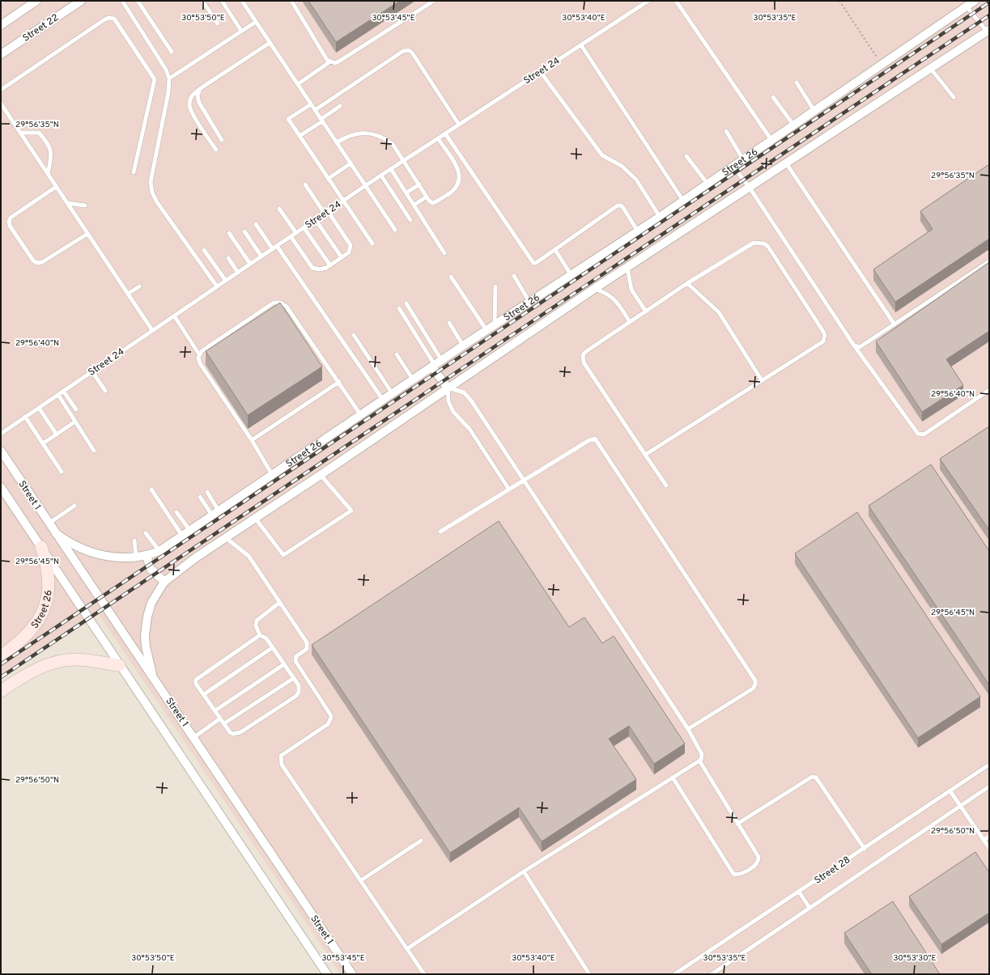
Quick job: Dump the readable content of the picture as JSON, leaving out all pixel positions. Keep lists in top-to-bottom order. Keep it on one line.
{"streets":{"main road":["Street 26"],"street":["Street 22","Street 1"],"lane":["Street 24","Street 28"]},"crossings":[["Street 26","Street 1"]],"coordinates":["30°53'50\"E","30°53'45\"E","30°53'40\"E","30°53'35\"E","29°56'35\"N","29°56'40\"N","29°56'45\"N","29°56'50\"N","30°53'30\"E"]}
